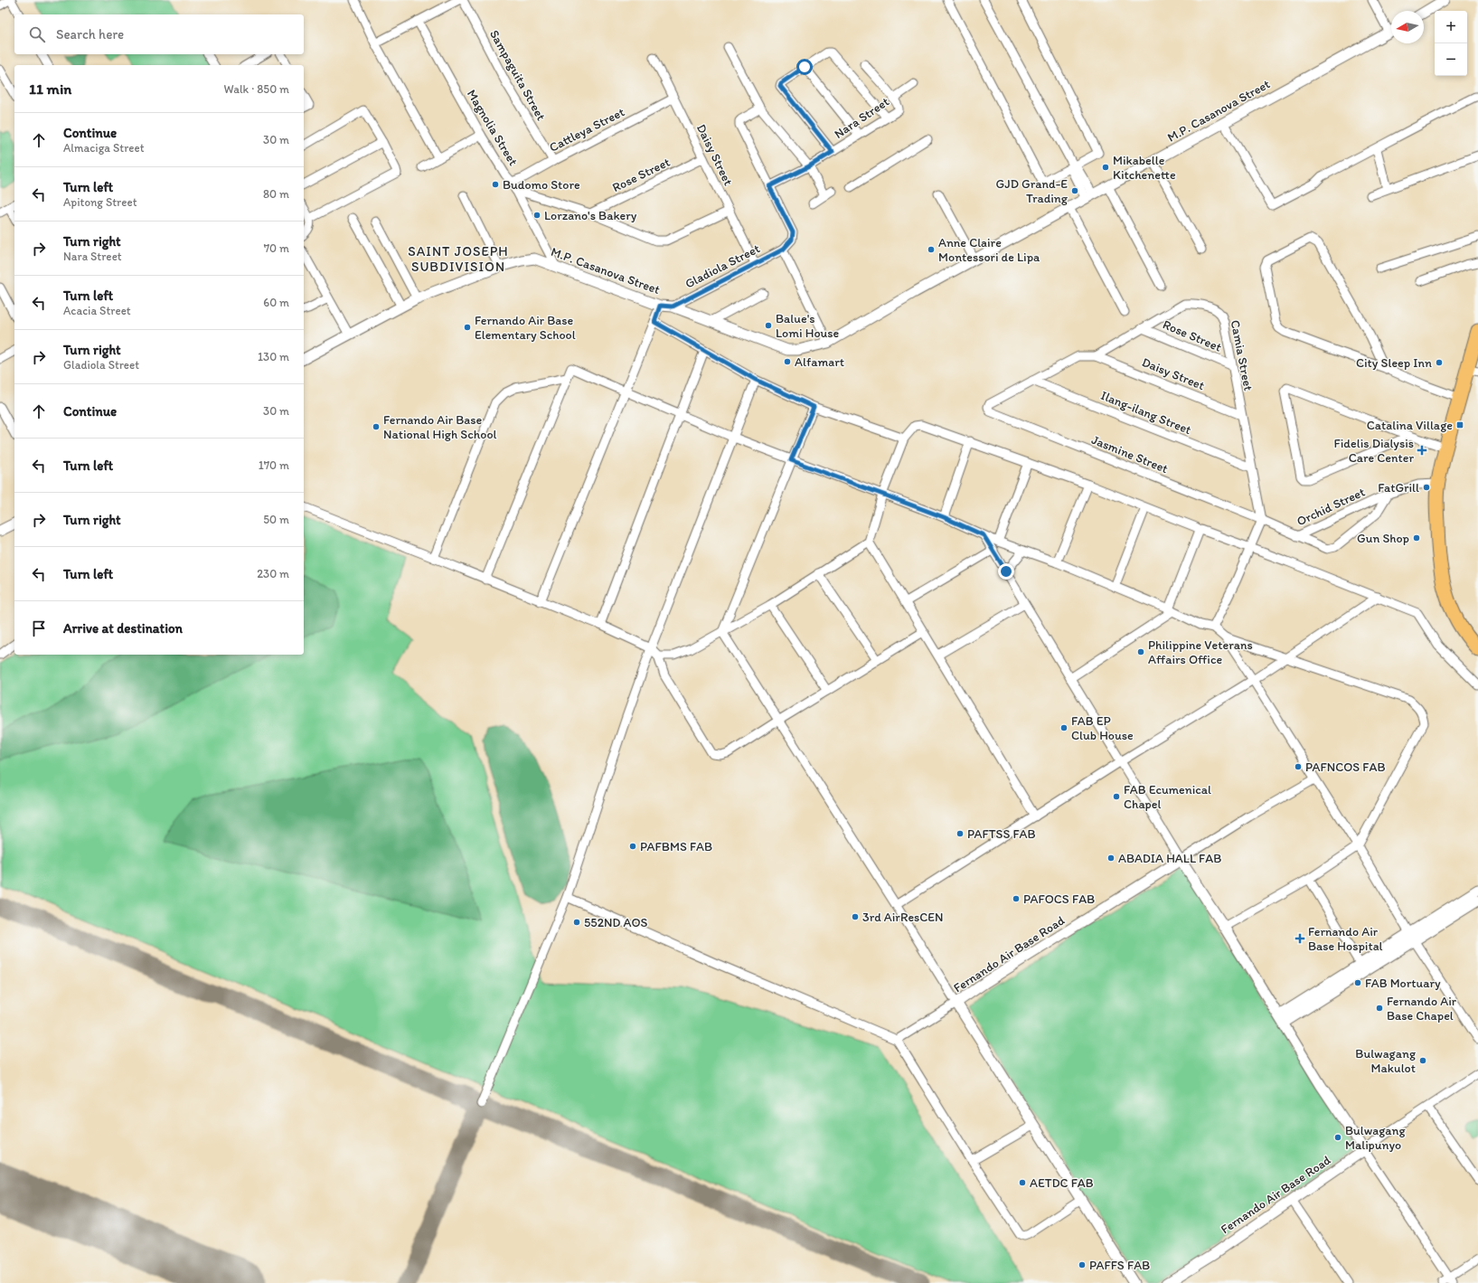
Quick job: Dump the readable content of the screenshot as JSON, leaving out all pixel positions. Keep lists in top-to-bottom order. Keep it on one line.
{"streets":{"street":["Sampaguita Street","M.P. Casanova Street","Nara Street","Magnolia Street","Cattleya Street","Daisy Street","Rose Street","Gladiola Street","Camia Street","Ilang-ilang Street","Jasmine Street","Orchid Street","Fernando Air Base Road"]},"crossings":[["Sampaguita Street","Cattleya Street"],["M.P. Casanova Street","Magnolia Street"],["M.P. Casanova Street","Gladiola Street"],["Magnolia Street","Cattleya Street"],["Cattleya Street","Daisy Street"],["Daisy Street","Rose Street"],["Daisy Street","Gladiola Street"],["Daisy Street","Camia Street"],["Rose Street","Camia Street"],["Camia Street","Ilang-ilang Street"],["Camia Street","Jasmine Street"],["Ilang-ilang Street","Jasmine Street"],["Jasmine Street","Orchid Street"]],"districts":["SAINT JOSEPH SUBDIVISION"],"places":{"other":["Mikabelle Kitchenette","Budomo Store","GJD Grand-E Trading","Lorzano's Bakery","Anne Claire Montessori de Lipa","Balue's Lomi House","Fernando Air Base Elementary School","Alfamart","City Sleep Inn","Fernando Air Base National High School","FatGrill","Gun Shop","Philippine Veterans Affairs Office","FAB EP Club House","PAFNCOS FAB","FAB Ecumenical Chapel","PAFTSS FAB","PAFBMS FAB","ABADIA HALL FAB","PAFOCS FAB","3rd AirResCEN","552ND AOS","FAB Mortuary","Fernando Air Base Chapel","Bulwagang Makulot","Bulwagang Malipunyo","AETDC FAB","PAFFS FAB"],"transit":["Catalina Village"],"health":["Fidelis Dialysis Care Center","Fernando Air Base Hospital"]},"north":"left","page":{"map_buttons":["+","−"],"search":"Search here","heading":["11 min","Walk · 850 m"],"list":[["Continue","Almaciga Street","30 m"],["Turn left","Apitong Street","80 m"],["Turn right","Nara Street","70 m"],["Turn left","Acacia Street","60 m"],["Turn right","Gladiola Street","130 m"],["Continue","30 m"],["Turn left","170 m"],["Turn right","50 m"],["Turn left","230 m"],"Arrive at destination"]}}
